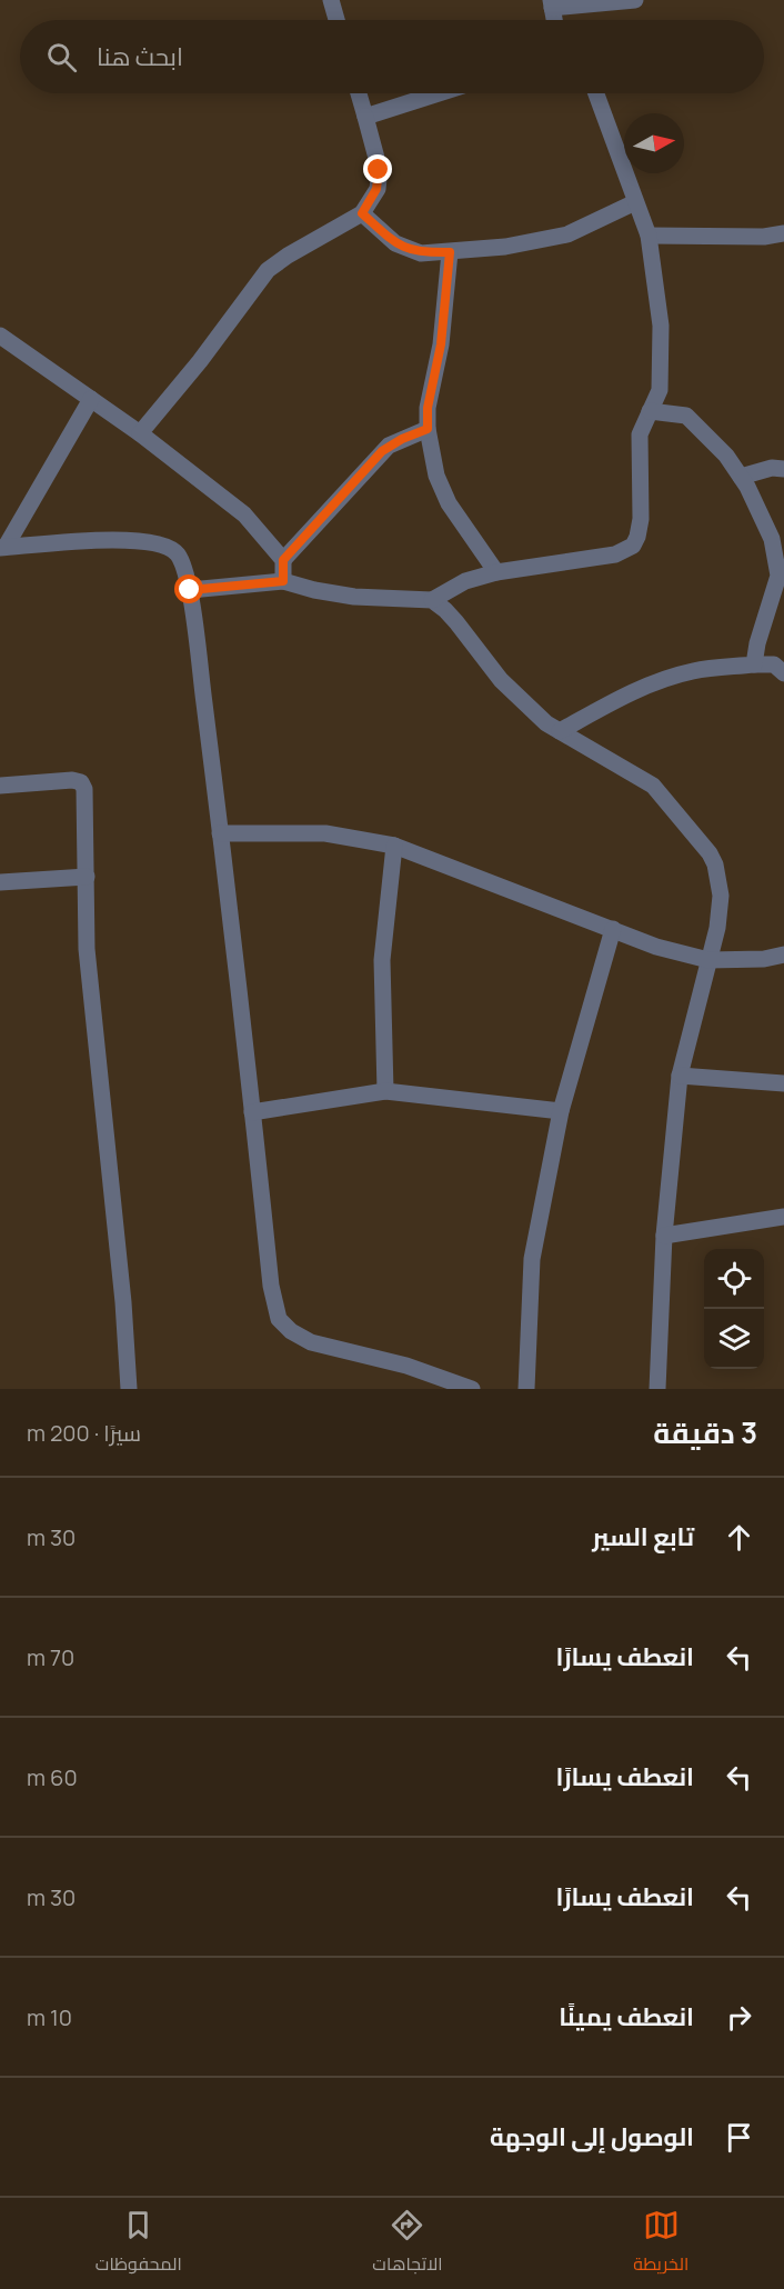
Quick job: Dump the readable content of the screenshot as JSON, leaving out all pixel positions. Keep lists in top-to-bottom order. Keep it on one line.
{"north":"right","page":{"search":"ابحث هنا","heading":["3 دقيقة","سيرًا · 200 m"],"list":[["تابع السير","30 m"],["انعطف يسارًا","70 m"],["انعطف يسارًا","60 m"],["انعطف يسارًا","30 m"],["انعطف يمينًا","10 m"],"الوصول إلى الوجهة"],"nav":["الخريطة","الاتجاهات","المحفوظات"]}}
